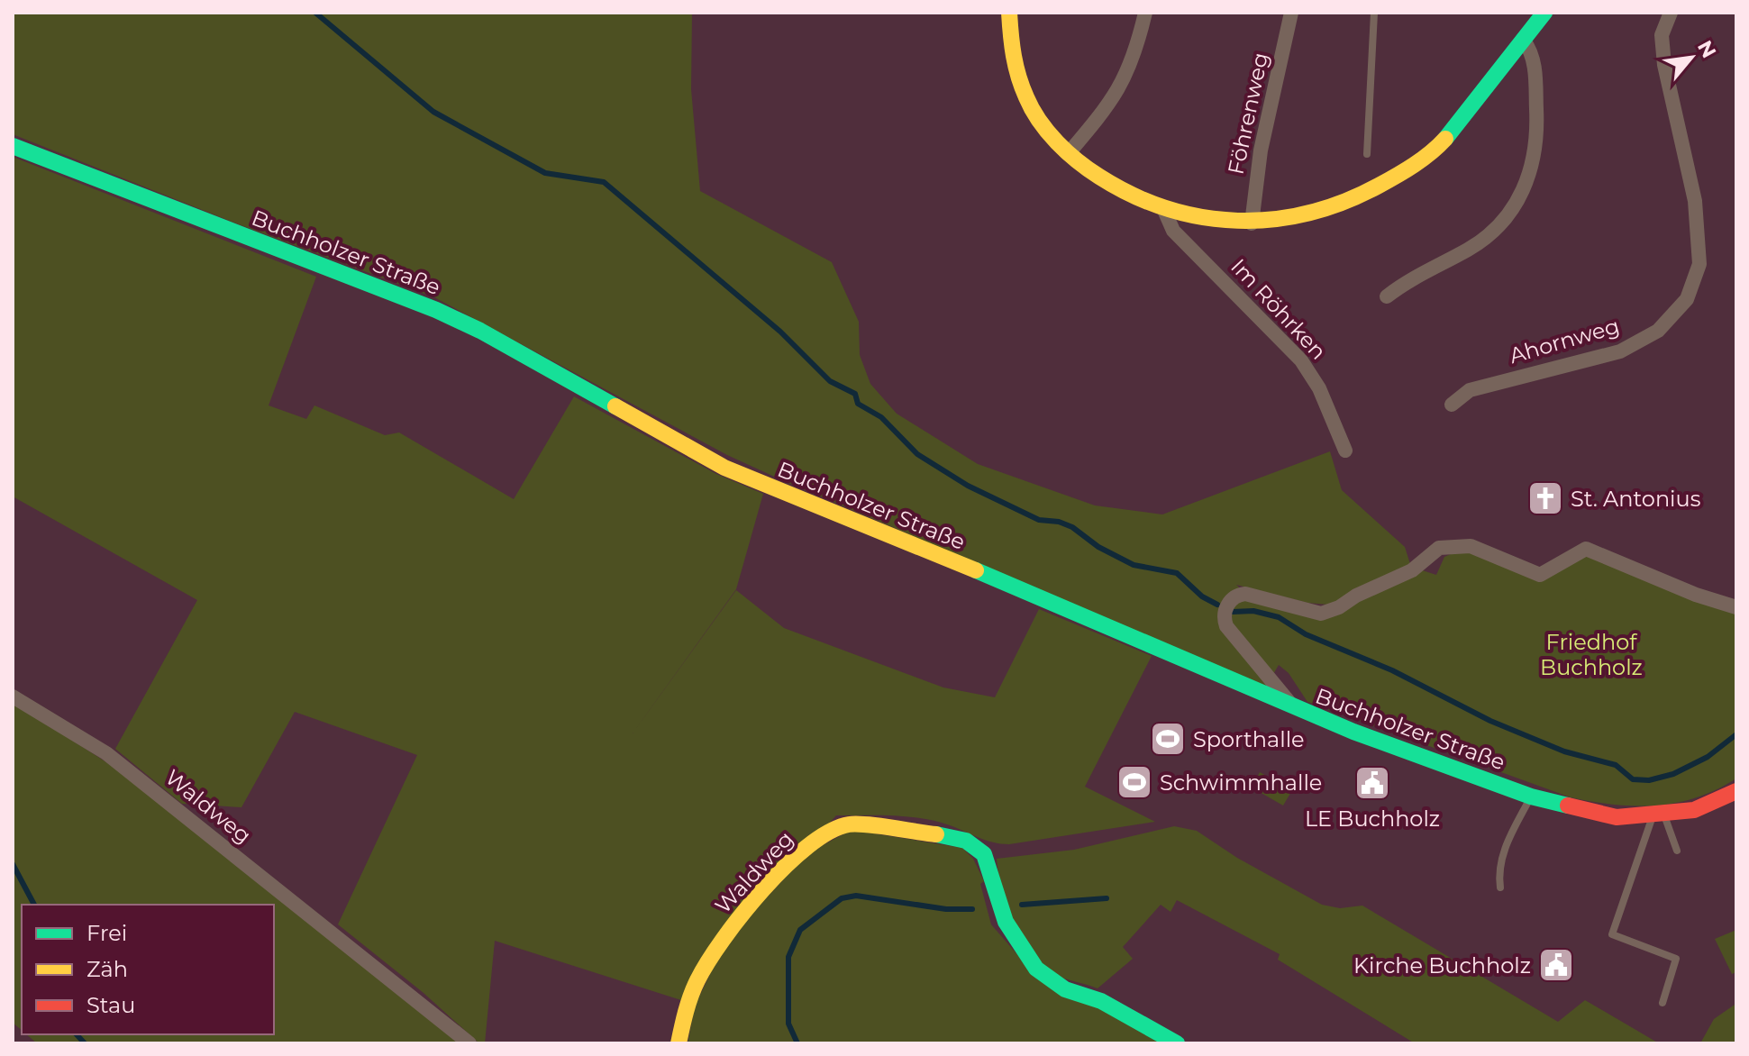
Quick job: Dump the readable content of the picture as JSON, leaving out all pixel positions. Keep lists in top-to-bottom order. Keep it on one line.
{"streets":{"street":["Föhrenweg","Buchholzer Straße","Im Röhrken","Ahornweg","Waldweg"]},"crossings":[["Föhrenweg","Im Röhrken"]],"parks":["Friedhof Buchholz"],"places":{"church":["St. Antonius"],"sports":["Sporthalle","Schwimmhalle"],"public building":["LE Buchholz","Kirche Buchholz"]},"legend":["Frei","Zäh","Stau"],"north":"top right"}
